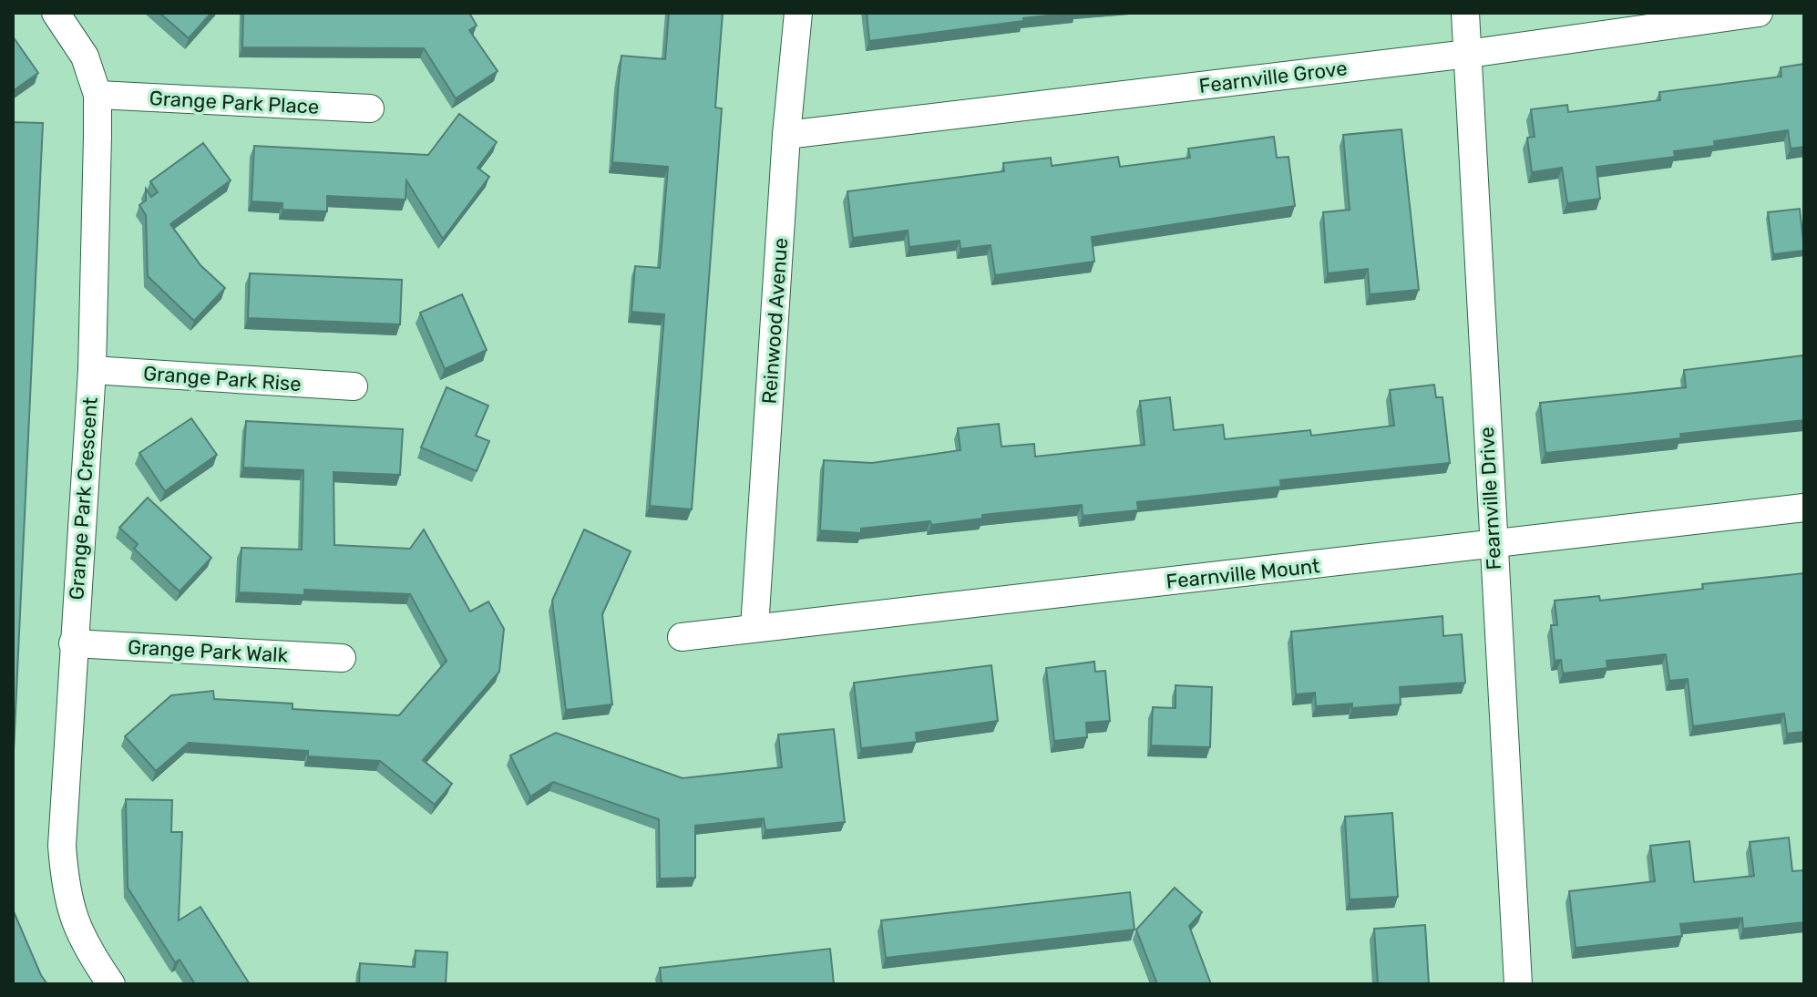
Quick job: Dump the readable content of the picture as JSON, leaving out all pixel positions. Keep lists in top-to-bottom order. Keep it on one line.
{"streets":{"street":["Fearnville Grove","Grange Park Place","Reinwood Avenue","Grange Park Rise","Grange Park Crescent","Fearnville Drive","Fearnville Mount","Grange Park Walk"]},"crossings":[["Fearnville Grove","Reinwood Avenue"],["Fearnville Grove","Fearnville Drive"],["Grange Park Place","Grange Park Crescent"],["Reinwood Avenue","Fearnville Mount"],["Grange Park Rise","Grange Park Crescent"],["Grange Park Crescent","Grange Park Walk"],["Fearnville Drive","Fearnville Mount"]]}
